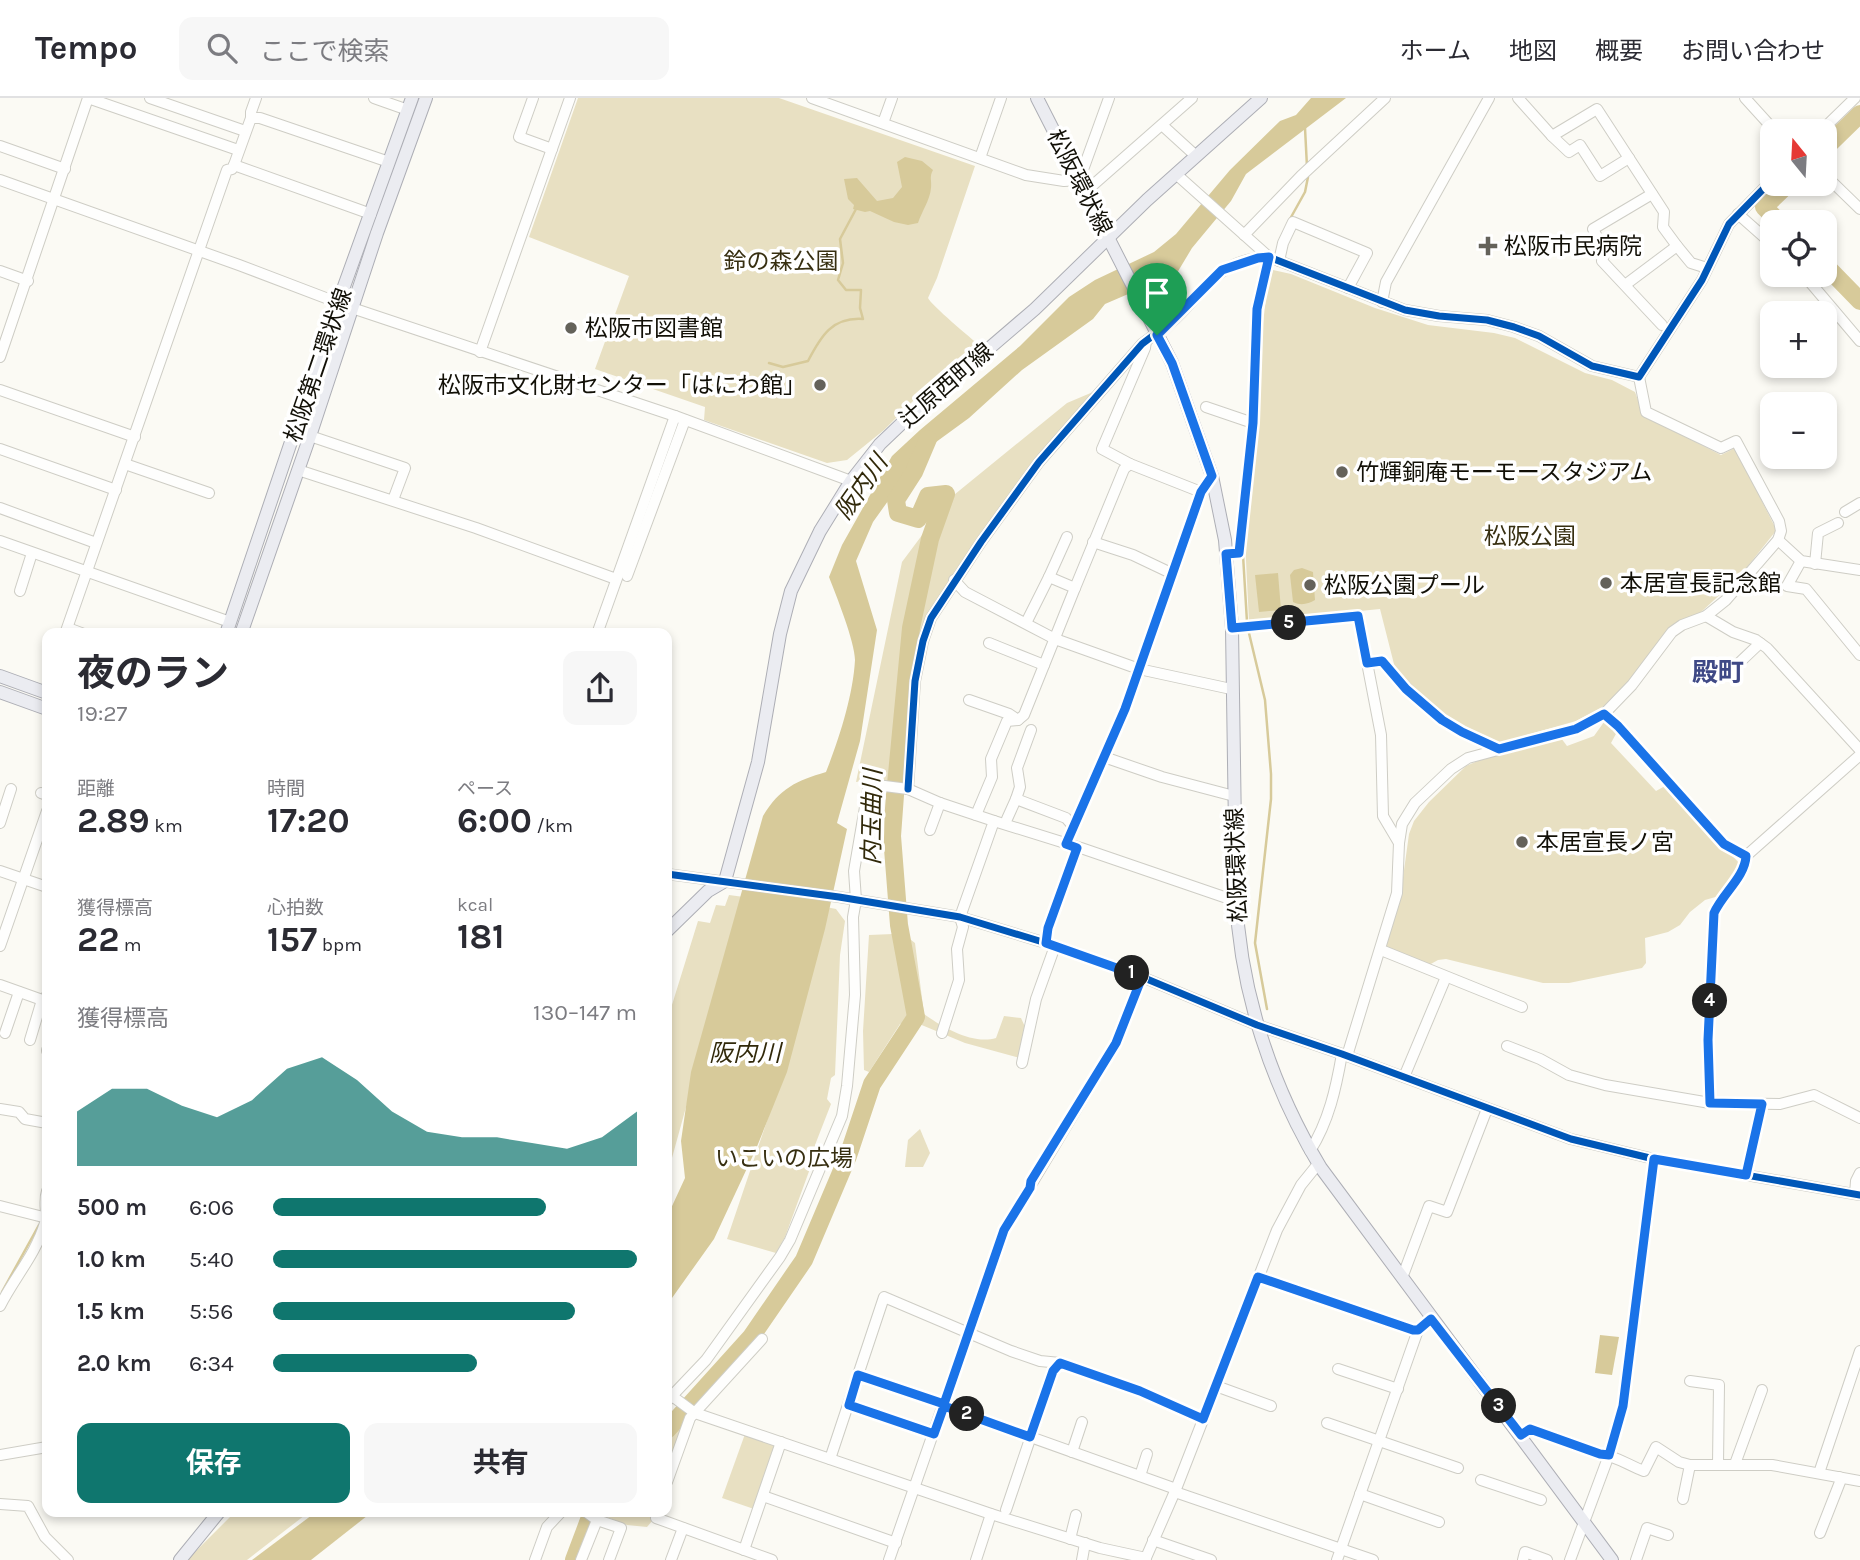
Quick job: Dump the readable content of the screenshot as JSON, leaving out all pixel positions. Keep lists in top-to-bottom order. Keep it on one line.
{"streets":{"main road":["松阪環状線","松阪第二環状線","辻原西町線"]},"crossings":[["松阪環状線","辻原西町線"]],"districts":["殿町"],"water":["阪内川","内玉曲川"],"parks":["鈴の森公園","松阪公園","いこいの広場"],"places":{"health":["松阪市民病院"],"other":["松阪市図書館","松阪市文化財センター「はにわ館」","竹輝銅庵モーモースタジアム","本居宣長記念館","松阪公園プール","本居宣長ノ宮"]},"north":"top","page":{"header":"Tempo","search":"ここで検索","nav":["ホーム","地図","概要","お問い合わせ"],"map_buttons":["+","−"],"pins":["5","1","4","3","2"],"heading":["夜のラン","19:27"],"stats":[["距離","2.89 km"],["時間","17:20"],["ペース","6:00 /km"],["獲得標高","22 m"],["心拍数","157 bpm"],["kcal","181"]],"chart":["獲得標高","130–147 m"],"list":[{"name":"500 m","note":"6:06"},{"name":"1.0 km","note":"5:40"},{"name":"1.5 km","note":"5:56"},{"name":"2.0 km","note":"6:34"}],"buttons":["保存","共有"]}}
